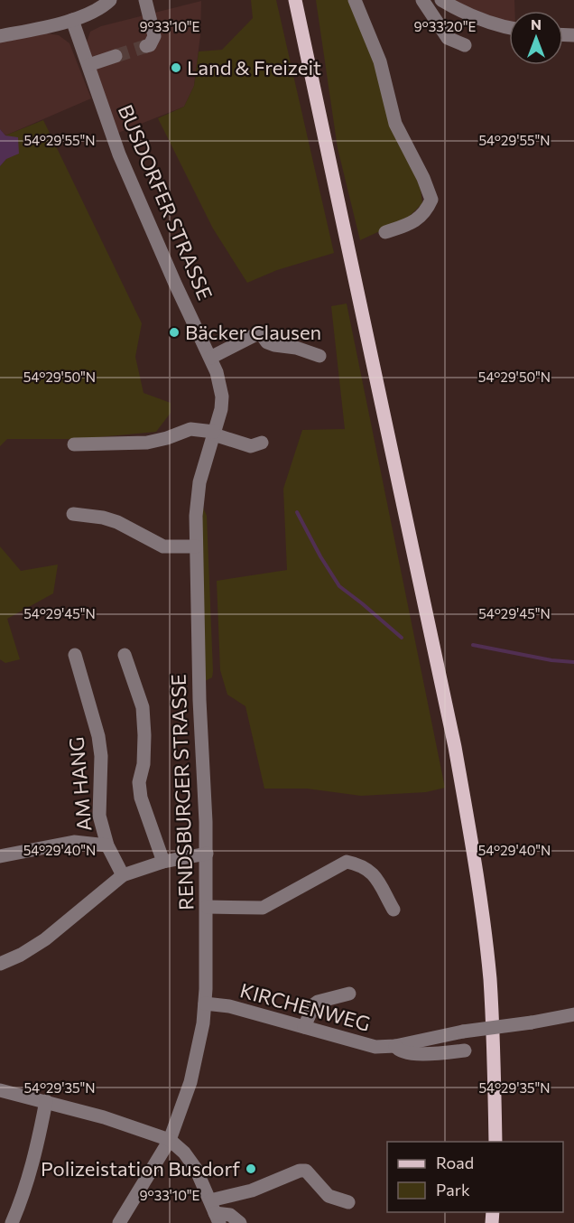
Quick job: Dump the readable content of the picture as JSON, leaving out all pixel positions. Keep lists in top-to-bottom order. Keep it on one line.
{"streets":{"street":["BUSDORFER STRASSE","AM HANG","RENDSBURGER STRASSE","KIRCHENWEG"]},"crossings":[["BUSDORFER STRASSE","RENDSBURGER STRASSE"],["RENDSBURGER STRASSE","KIRCHENWEG"]],"places":["Land & Freizeit","Bäcker Clausen","Polizeistation Busdorf"],"legend":["Road","Park"],"north":"top","coordinates":["9°33'10\"E","9°33'20\"E","54°29'55\"N","54°29'50\"N","54°29'45\"N","54°29'40\"N","54°29'35\"N"]}
